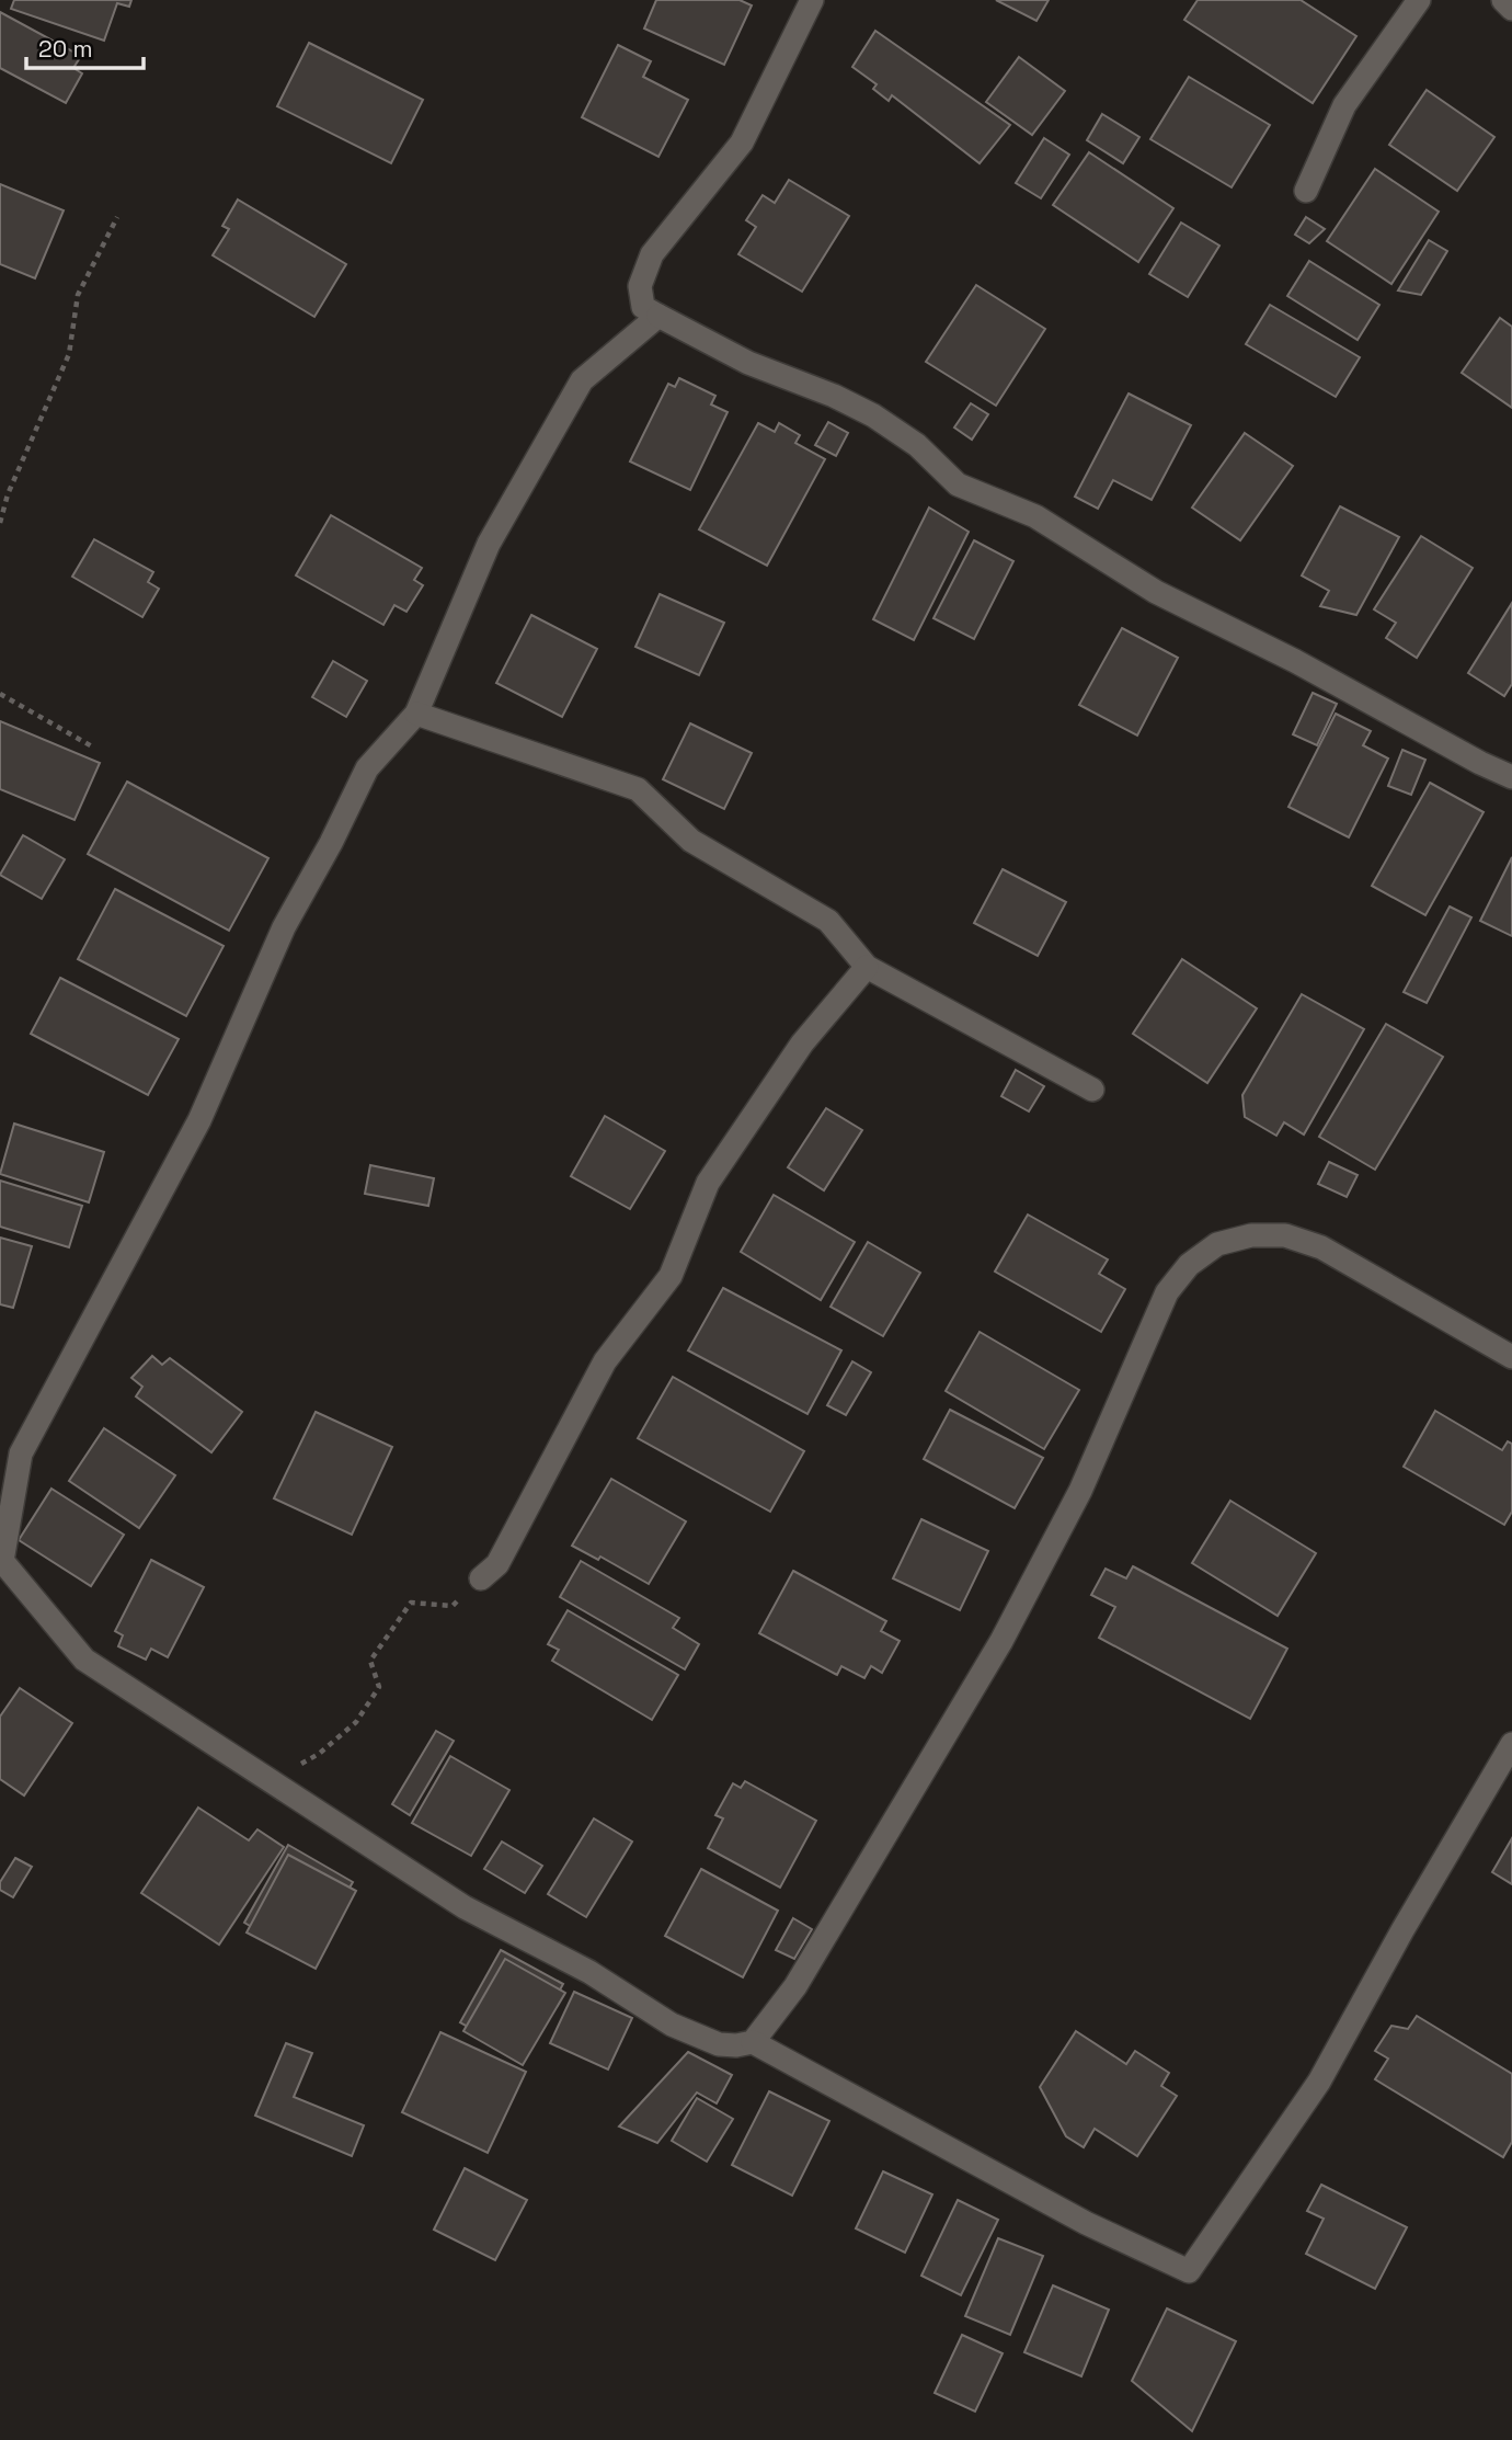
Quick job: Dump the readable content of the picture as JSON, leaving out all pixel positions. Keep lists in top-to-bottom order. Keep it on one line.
{"scale_bar":"20 m"}
